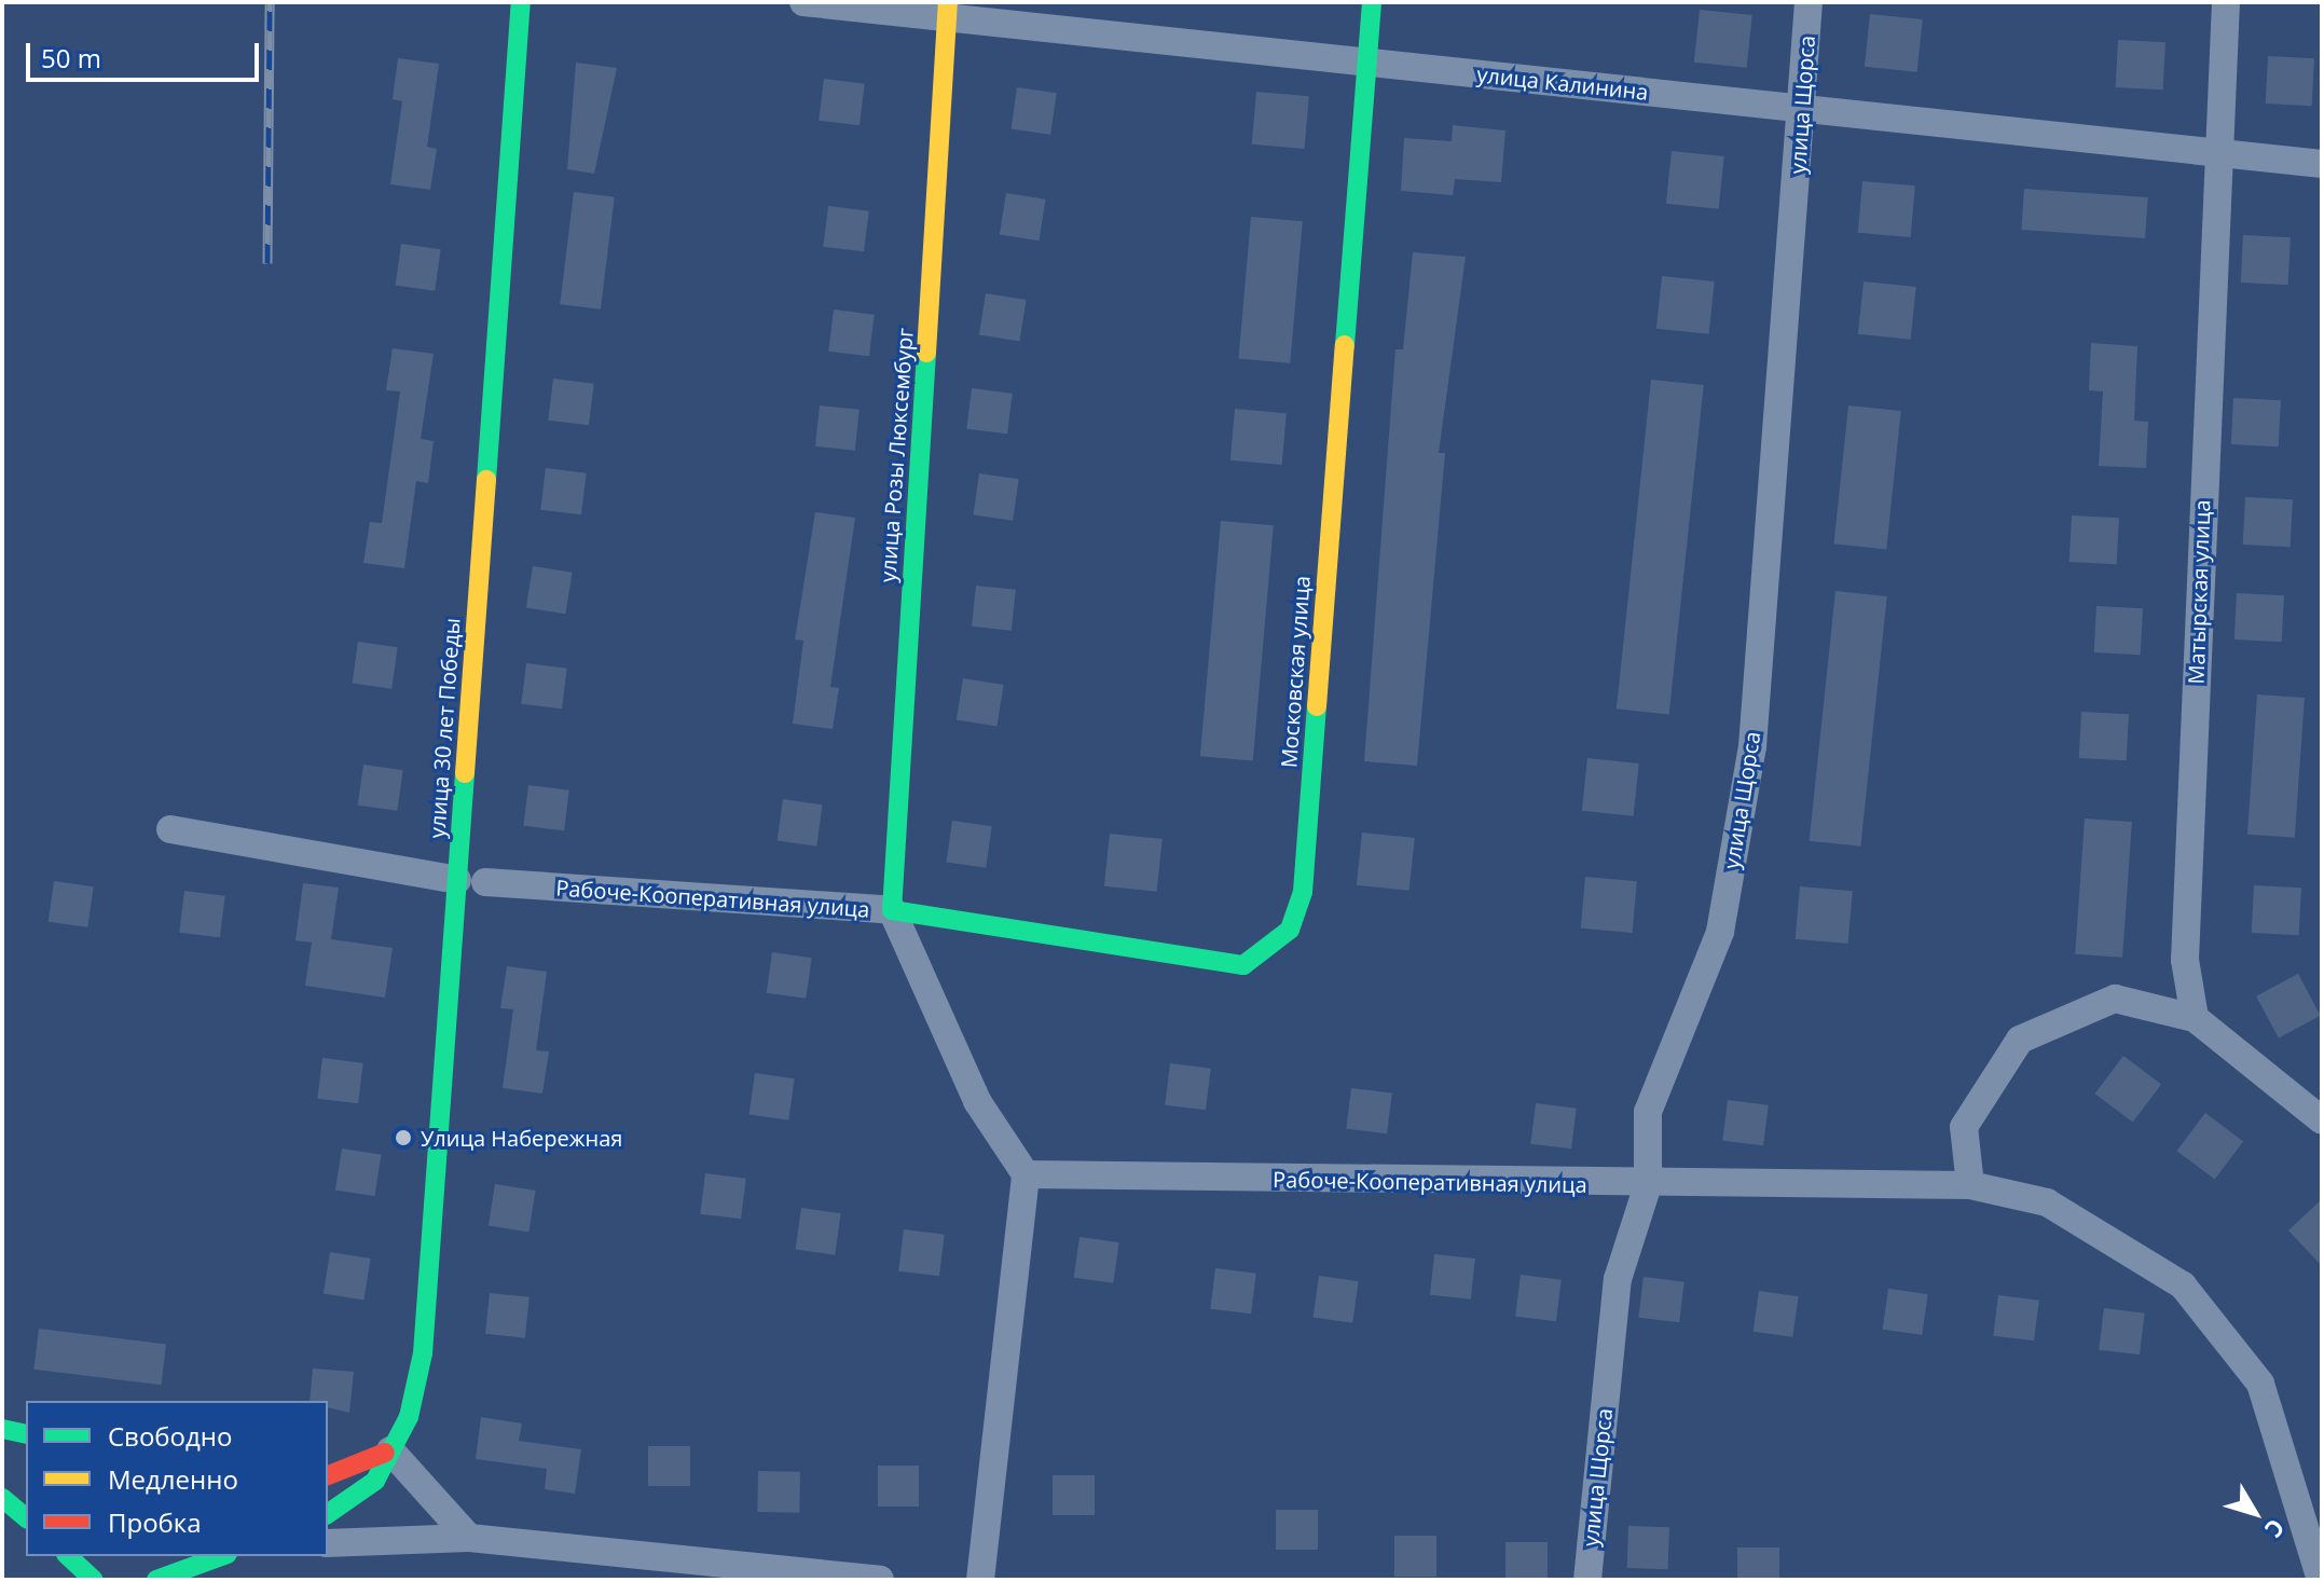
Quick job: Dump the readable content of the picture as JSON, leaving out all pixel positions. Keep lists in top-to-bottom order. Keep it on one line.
{"streets":{"street":["улица Калинина","улица Щорса","улица Розы Люксембург","Матырская улица","Московская улица","улица 30 лет Победы","Рабоче-Кооперативная улица"]},"crossings":[["улица Калинина","улица Щорса"],["улица Калинина","улица Розы Люксембург"],["улица Калинина","Матырская улица"],["улица Калинина","Московская улица"],["улица Щорса","Рабоче-Кооперативная улица"],["улица Розы Люксембург","Московская улица"],["улица Розы Люксембург","Рабоче-Кооперативная улица"],["Московская улица","Рабоче-Кооперативная улица"],["улица 30 лет Победы","Рабоче-Кооперативная улица"]],"places":["Улица Набережная"],"legend":["Свободно","Медленно","Пробка"],"scale_bar":"50 m","north":"bottom right"}
